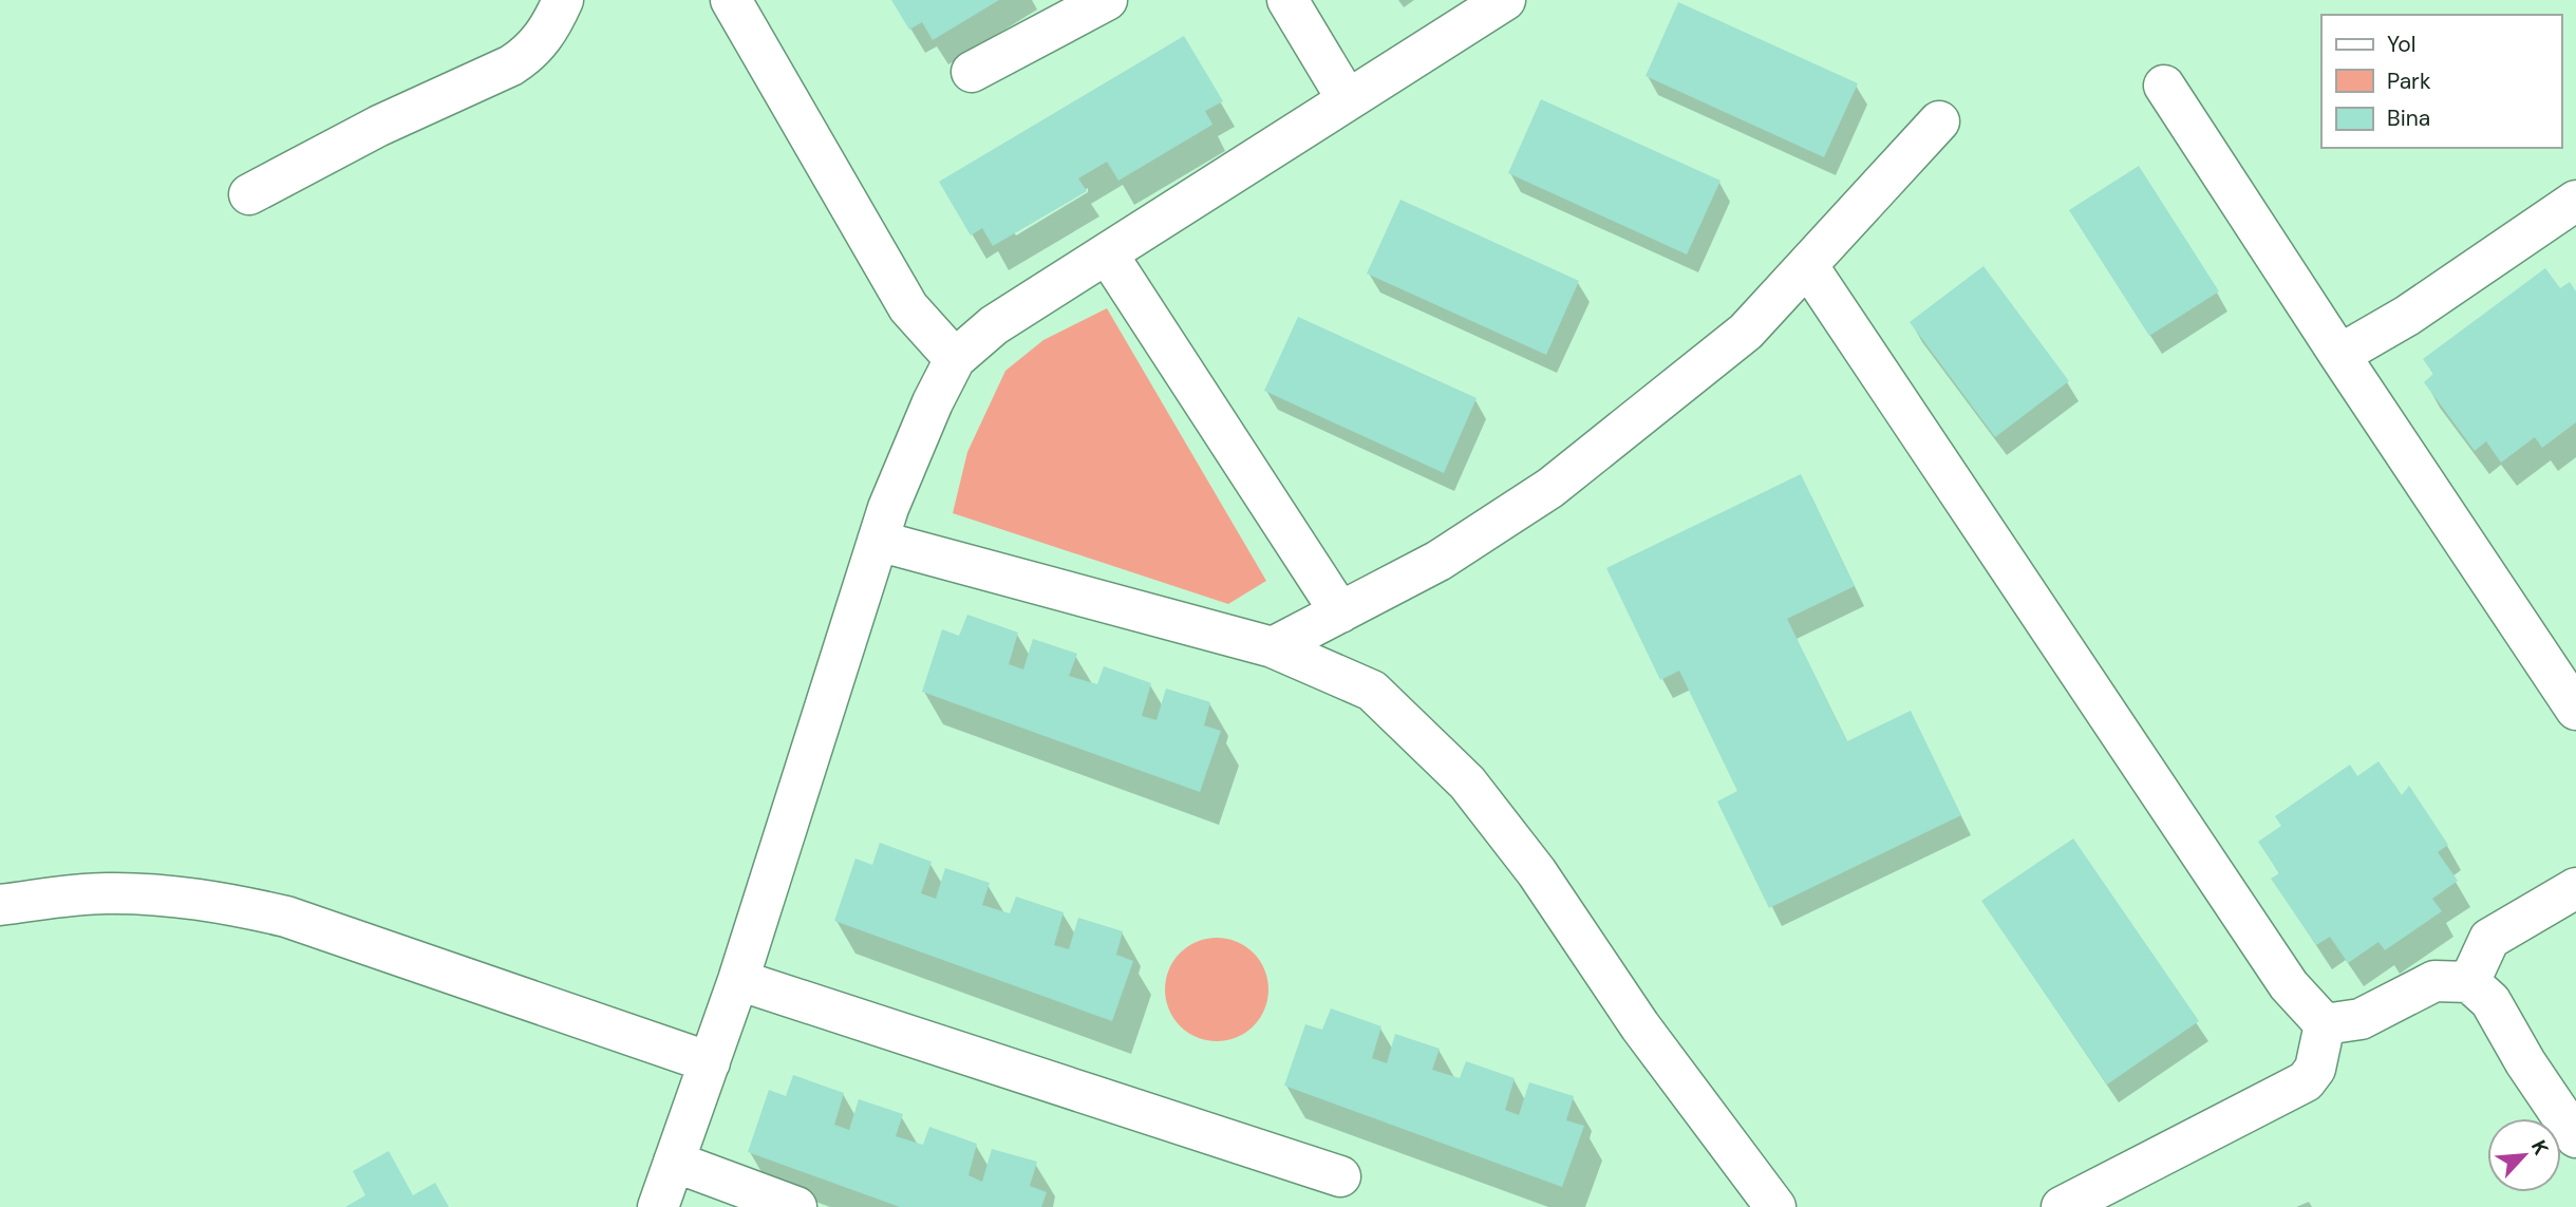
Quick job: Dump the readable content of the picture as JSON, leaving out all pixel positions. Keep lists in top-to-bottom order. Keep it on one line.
{"legend":["Yol","Park","Bina"],"north":"top right"}
